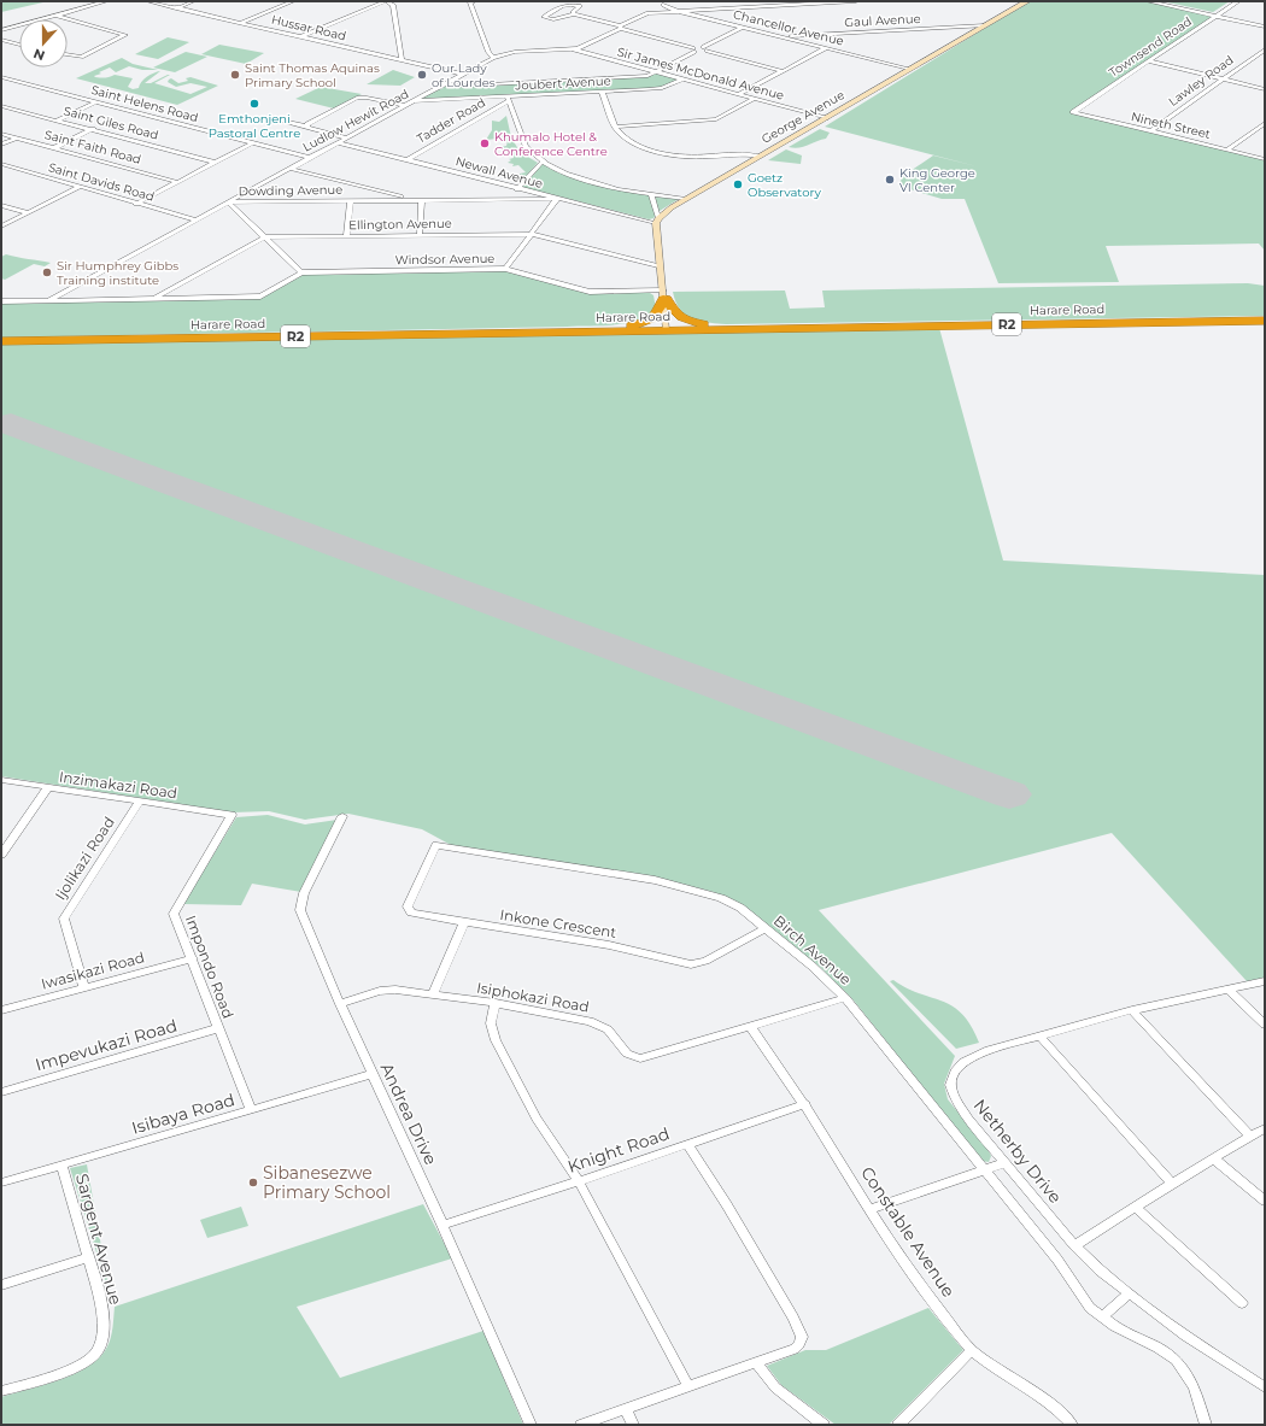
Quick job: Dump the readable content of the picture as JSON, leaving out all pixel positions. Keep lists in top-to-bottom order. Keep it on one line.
{"streets":{"highway":["Harare Road","R2"],"main road":["George Avenue"],"street":["Gaul Avenue","Hussar Road","Chancellor Avenue","Townsend Road","Sir James McDonald Avenue","Lawley Road","Joubert Avenue","Saint Helens Road","Ludlow Hewit Road","Tadder Road","Saint Giles Road","Nineth Street","Saint Faith Road","Newall Avenue","Saint Davids Road","Dowding Avenue","Ellington Avenue","Windsor Avenue","Inzimakazi Road","Ijolikazi Road","Inkone Crescent","Birch Avenue","Impondo Road","Iwasikazi Road","Isiphokazi Road","Impevukazi Road","Isibaya Road","Andrea Drive","Knight Road","Netherby Drive","Constable Avenue","Sargent Avenue"]},"crossings":[["Gaul Avenue","Chancellor Avenue"],["Gaul Avenue","George Avenue"],["Hussar Road","Ludlow Hewit Road"],["Chancellor Avenue","George Avenue"],["Townsend Road","Nineth Street"],["Sir James McDonald Avenue","Joubert Avenue"],["Sir James McDonald Avenue","George Avenue"],["Sir James McDonald Avenue","Ludlow Hewit Road"],["Lawley Road","Nineth Street"],["Joubert Avenue","Ludlow Hewit Road"],["Joubert Avenue","Tadder Road"],["Saint Helens Road","Ludlow Hewit Road"],["George Avenue","Newall Avenue"],["Ludlow Hewit Road","Newall Avenue"],["Ludlow Hewit Road","Dowding Avenue"],["Tadder Road","Newall Avenue"],["Newall Avenue","Dowding Avenue"],["Saint Davids Road","Dowding Avenue"],["Ellington Avenue","Windsor Avenue"],["Inzimakazi Road","Ijolikazi Road"],["Inzimakazi Road","Impondo Road"],["Ijolikazi Road","Iwasikazi Road"],["Inkone Crescent","Birch Avenue"],["Birch Avenue","Isiphokazi Road"],["Impondo Road","Iwasikazi Road"],["Impondo Road","Impevukazi Road"],["Impondo Road","Isibaya Road"],["Isiphokazi Road","Andrea Drive"],["Isiphokazi Road","Constable Avenue"],["Isibaya Road","Andrea Drive"],["Isibaya Road","Sargent Avenue"],["Andrea Drive","Knight Road"],["Knight Road","Constable Avenue"]],"places":["Saint Thomas Aquinas Primary School","Our Lady of Lourdes","Emthonjeni Pastoral Centre","Khumalo Hotel & Conference Centre","King George VI Center","Goetz Observatory","Sir Humphrey Gibbs Training institute","Sibanesezwe Primary School"],"north":"bottom"}
